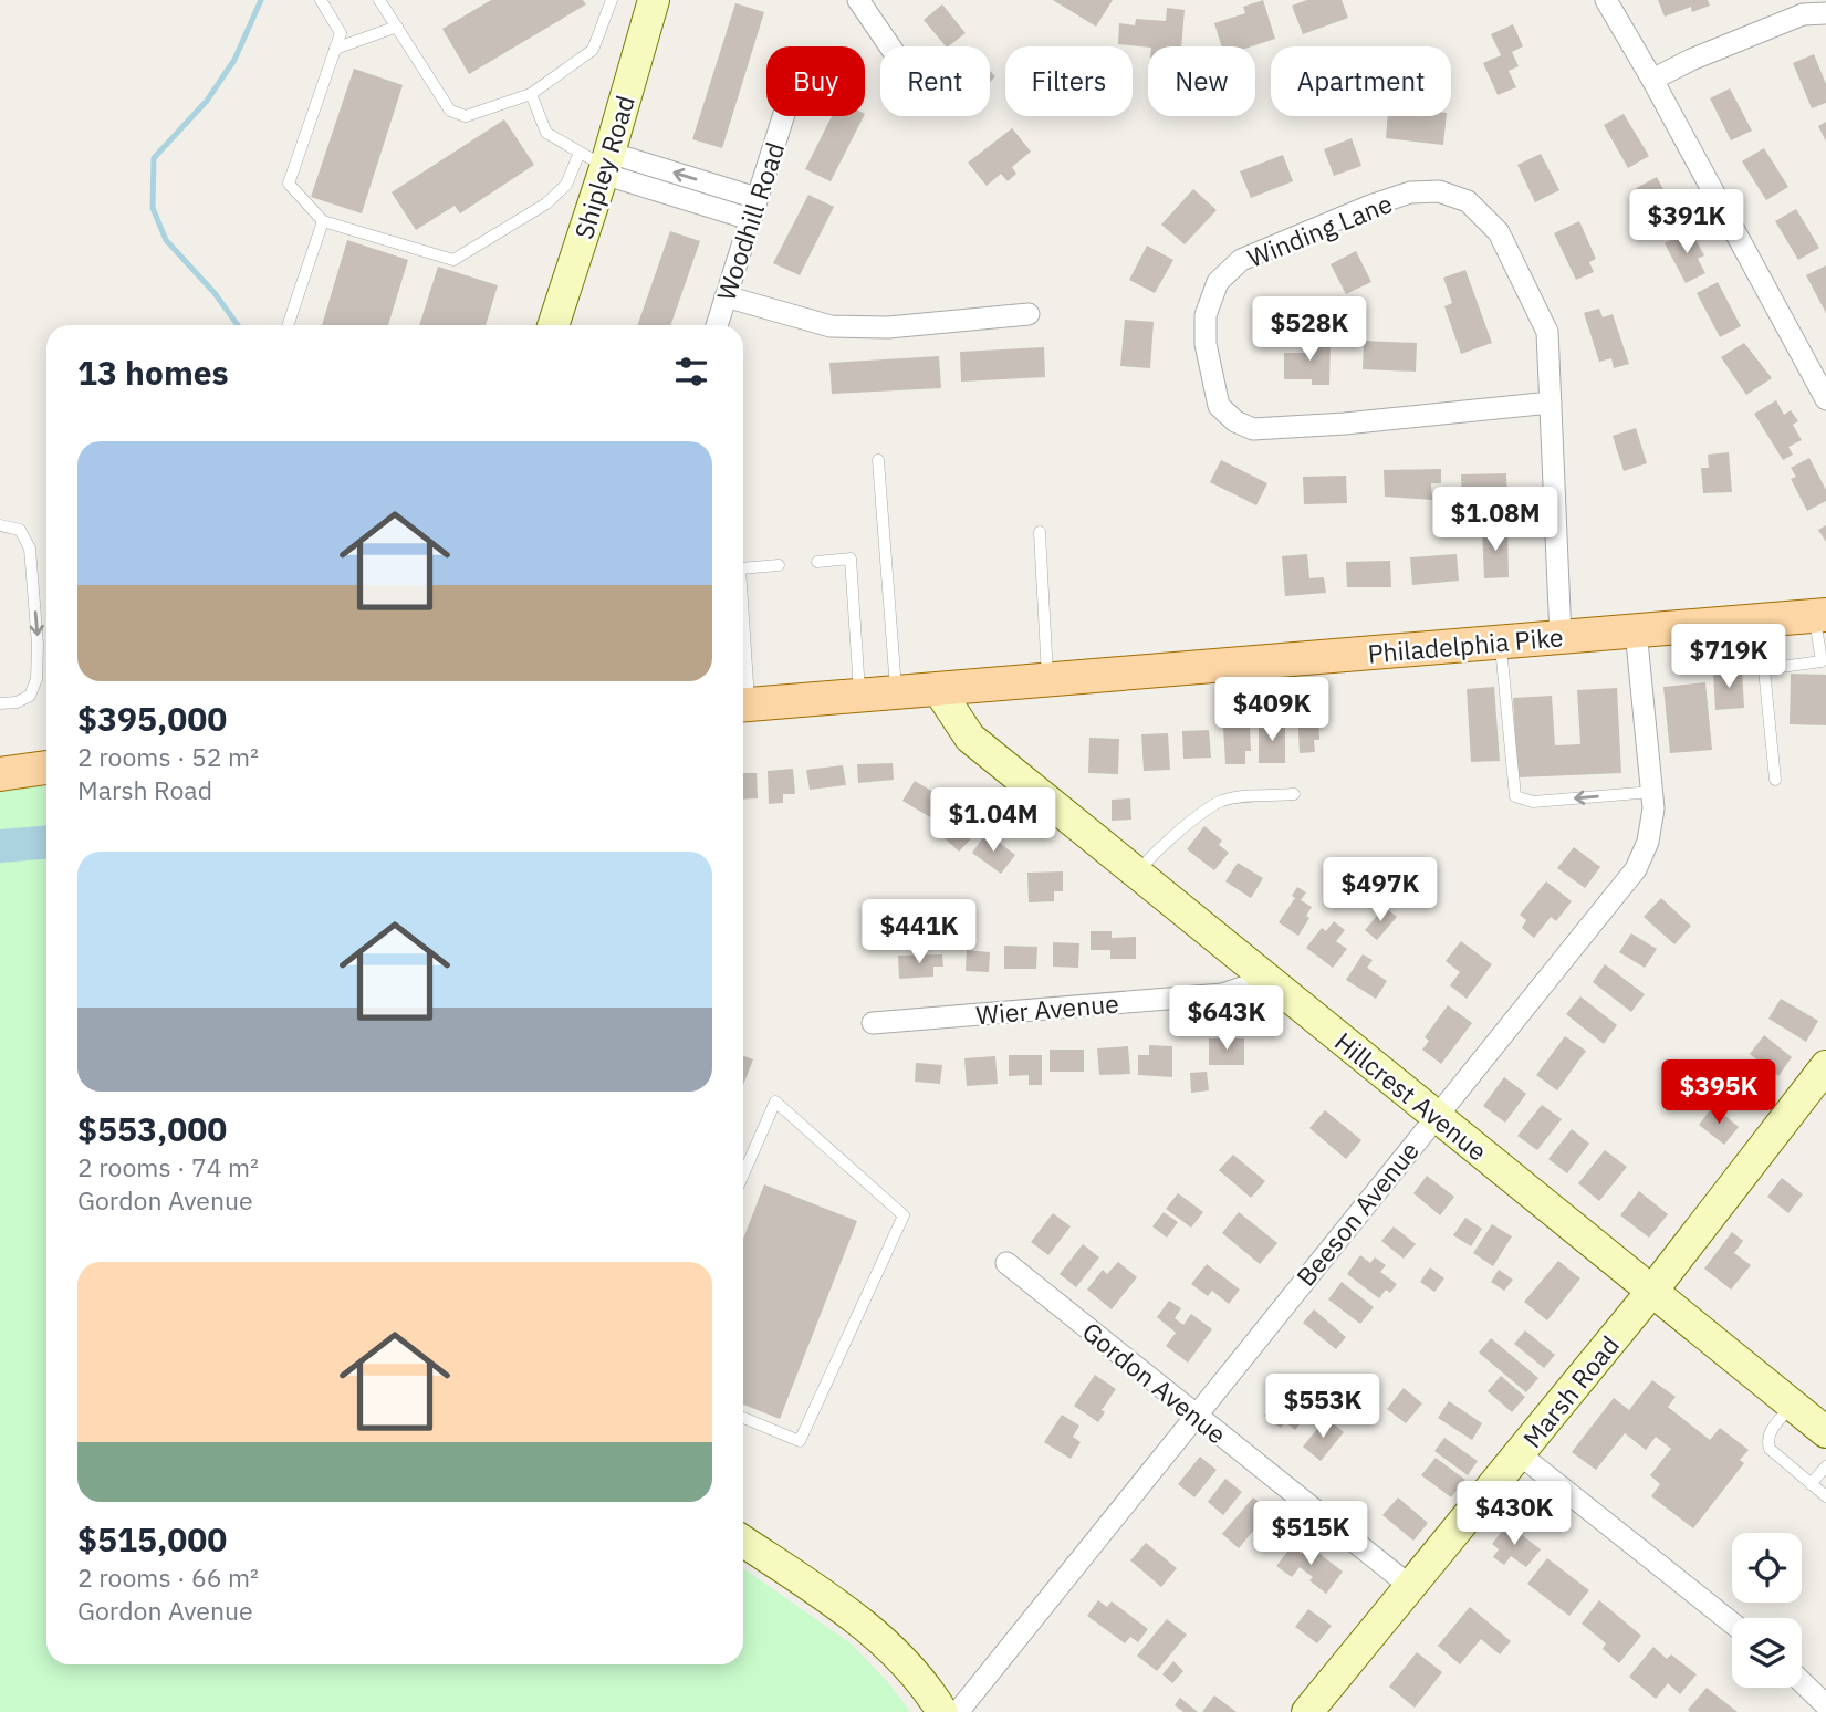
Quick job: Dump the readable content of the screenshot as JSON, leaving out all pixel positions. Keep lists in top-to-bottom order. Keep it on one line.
{"streets":{"main road":["Shipley Road","Philadelphia Pike","Hillcrest Avenue","Marsh Road"],"street":["Woodhill Road","Winding Lane","Wier Avenue","Beeson Avenue","Gordon Avenue"]},"crossings":[["Winding Lane","Philadelphia Pike"],["Philadelphia Pike","Hillcrest Avenue"],["Philadelphia Pike","Beeson Avenue"],["Wier Avenue","Hillcrest Avenue"],["Hillcrest Avenue","Beeson Avenue"],["Hillcrest Avenue","Marsh Road"],["Beeson Avenue","Gordon Avenue"],["Gordon Avenue","Marsh Road"]],"page":{"chip":["Buy","Rent","Filters","New","Apartment"],"price":["$391K","$528K","$1.08M","$719K","$409K","$1.04M","$497K","$441K","$643K","$395K","$553K","$430K","$515K"],"heading":"13 homes","list":[{"name":"$395,000","note":"2 rooms · 52 m² · Marsh Road"},{"name":"$553,000","note":"2 rooms · 74 m² · Gordon Avenue"},{"name":"$515,000","note":"2 rooms · 66 m² · Gordon Avenue"}]}}
